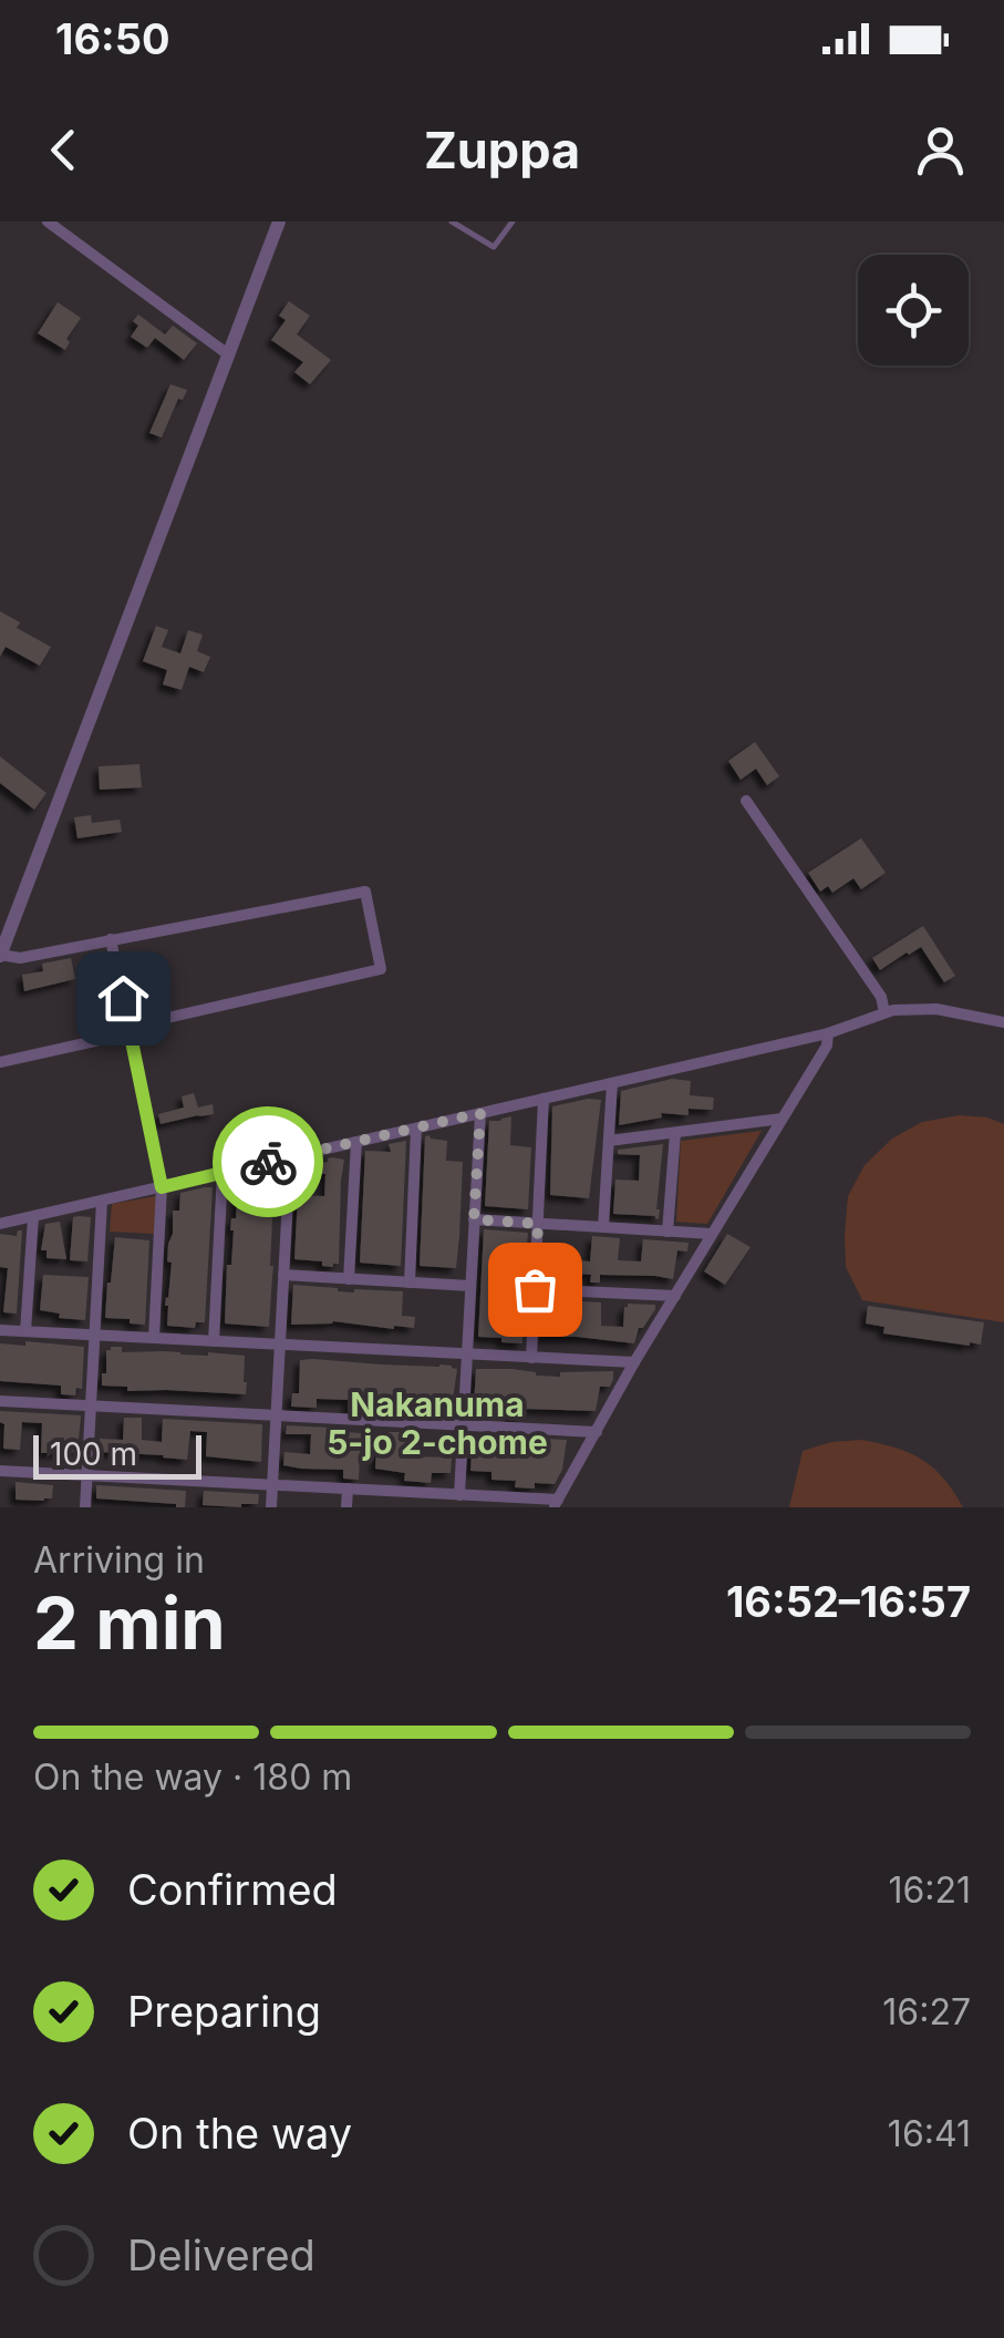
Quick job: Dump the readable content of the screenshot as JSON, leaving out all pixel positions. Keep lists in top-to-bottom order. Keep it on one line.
{"districts":["Nakanuma 5-jo 2-chome"],"scale_bar":"100 m","page":{"status":"16:50","header":"Zuppa","scale":"100 m","heading":["2 min","Arriving in","16:52–16:57"],"bar":"On the way · 180 m","list":[["Confirmed","16:21"],["Preparing","16:27"],["On the way","16:41"],"Delivered"]}}
